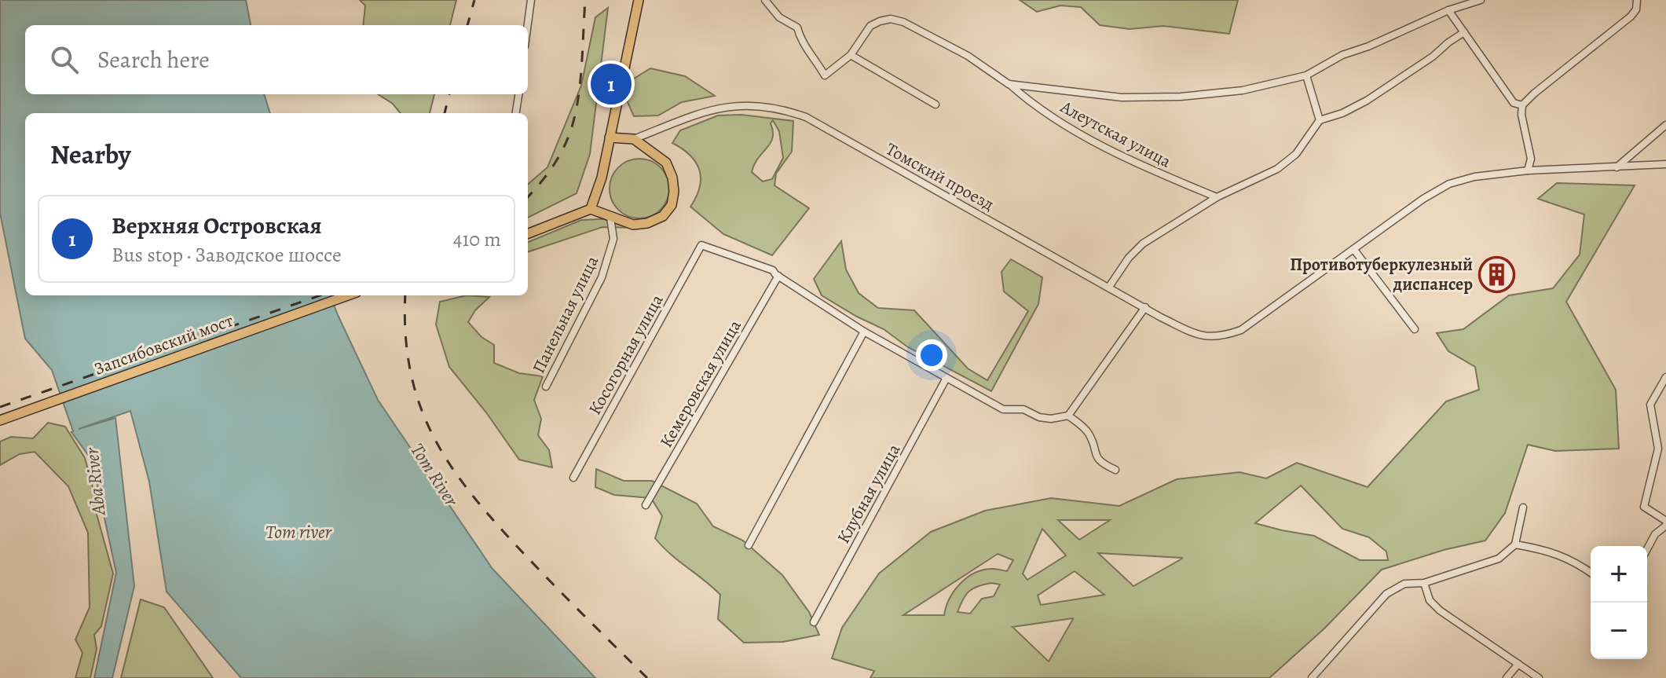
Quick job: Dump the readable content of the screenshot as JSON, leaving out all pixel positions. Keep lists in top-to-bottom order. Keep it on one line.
{"streets":{"main road":["Запсибовский мост"],"street":["Алеутская улица","Томский проезд","Панельная улица","Косогорная улица","Кемеровская улица","Клубная улица"]},"crossings":[["Томский проезд","Панельная улица"],["Косогорная улица","Кемеровская улица"]],"water":["Tom River","Aba River","Tom river"],"places":{"building":["Противотуберкулезный диспансер"]},"page":{"search":"Search here","pins":"1","heading":"Nearby","list":[{"mark":"1","name":"Верхняя Островская","note":"Bus stop · Заводское шоссе","value":"410 m"}],"map_buttons":["+","−"]}}
